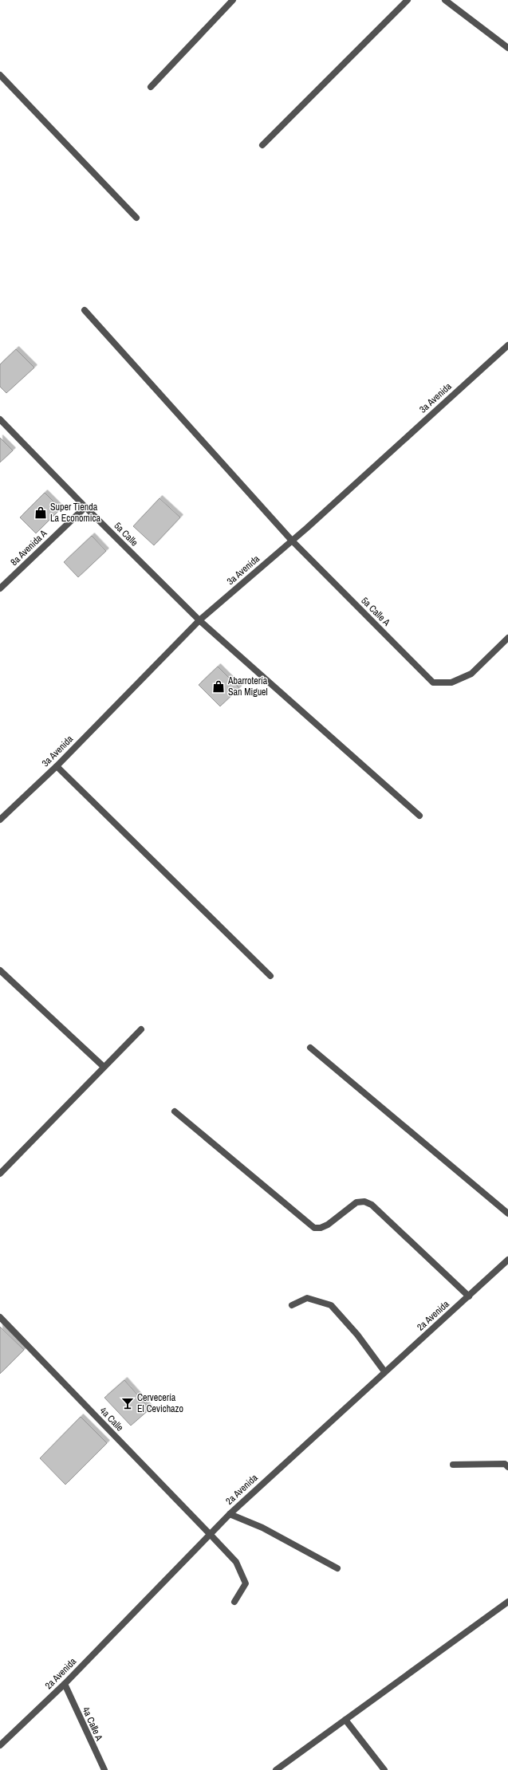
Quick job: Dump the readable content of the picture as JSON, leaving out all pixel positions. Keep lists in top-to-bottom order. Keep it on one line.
{"streets":{"street":["3a Avenida","5a Calle","8a Avenida A","5a Calle A","2a Avenida","4a Calle","4a Calle A"]},"crossings":[["3a Avenida","5a Calle"],["3a Avenida","5a Calle A"],["5a Calle","8a Avenida A"],["2a Avenida","4a Calle"],["2a Avenida","4a Calle A"]],"places":{"shop":["Super Tienda La Economica","Abarrotería San Miguel"],"bar":["Cervecería El Cevichazo"]}}
